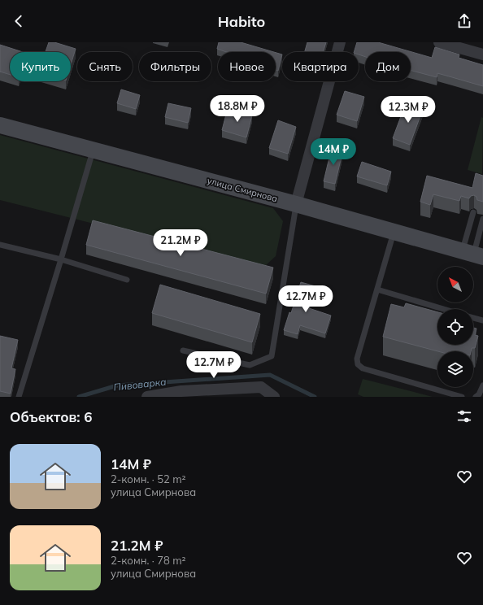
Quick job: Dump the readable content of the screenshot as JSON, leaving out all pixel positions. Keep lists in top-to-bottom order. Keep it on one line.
{"streets":{"street":["улица Смирнова"]},"water":["Пивоварка"],"north":"top left","page":{"header":"Habito","chip":["Купить","Снять","Фильтры","Новое","Квартира","Дом"],"price":["18.8M ₽","12.3M ₽","14M ₽","21.2M ₽","12.7M ₽","12.7M ₽"],"heading":"Объектов: 6","list":[{"name":"14M ₽","note":"2-комн. · 52 m² · улица Смирнова"},{"name":"21.2M ₽","note":"2-комн. · 78 m² · улица Смирнова"}]}}
